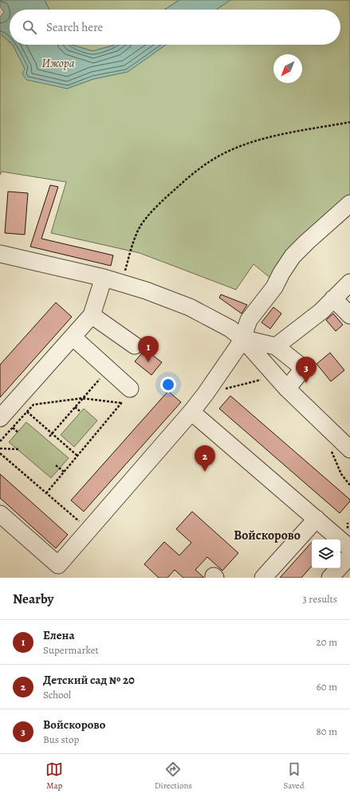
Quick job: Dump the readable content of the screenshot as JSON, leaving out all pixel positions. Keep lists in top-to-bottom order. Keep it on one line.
{"districts":["Войскорово"],"water":["Ижора"],"north":"bottom left","page":{"search":"Search here","pins":["1","3","2"],"heading":["Nearby","3 results"],"list":[{"mark":"1","name":"Елена","note":"Supermarket","value":"20 m"},{"mark":"2","name":"Детский сад № 20","note":"School","value":"60 m"},{"mark":"3","name":"Войскорово","note":"Bus stop","value":"80 m"}],"nav":["Map","Directions","Saved"]}}
